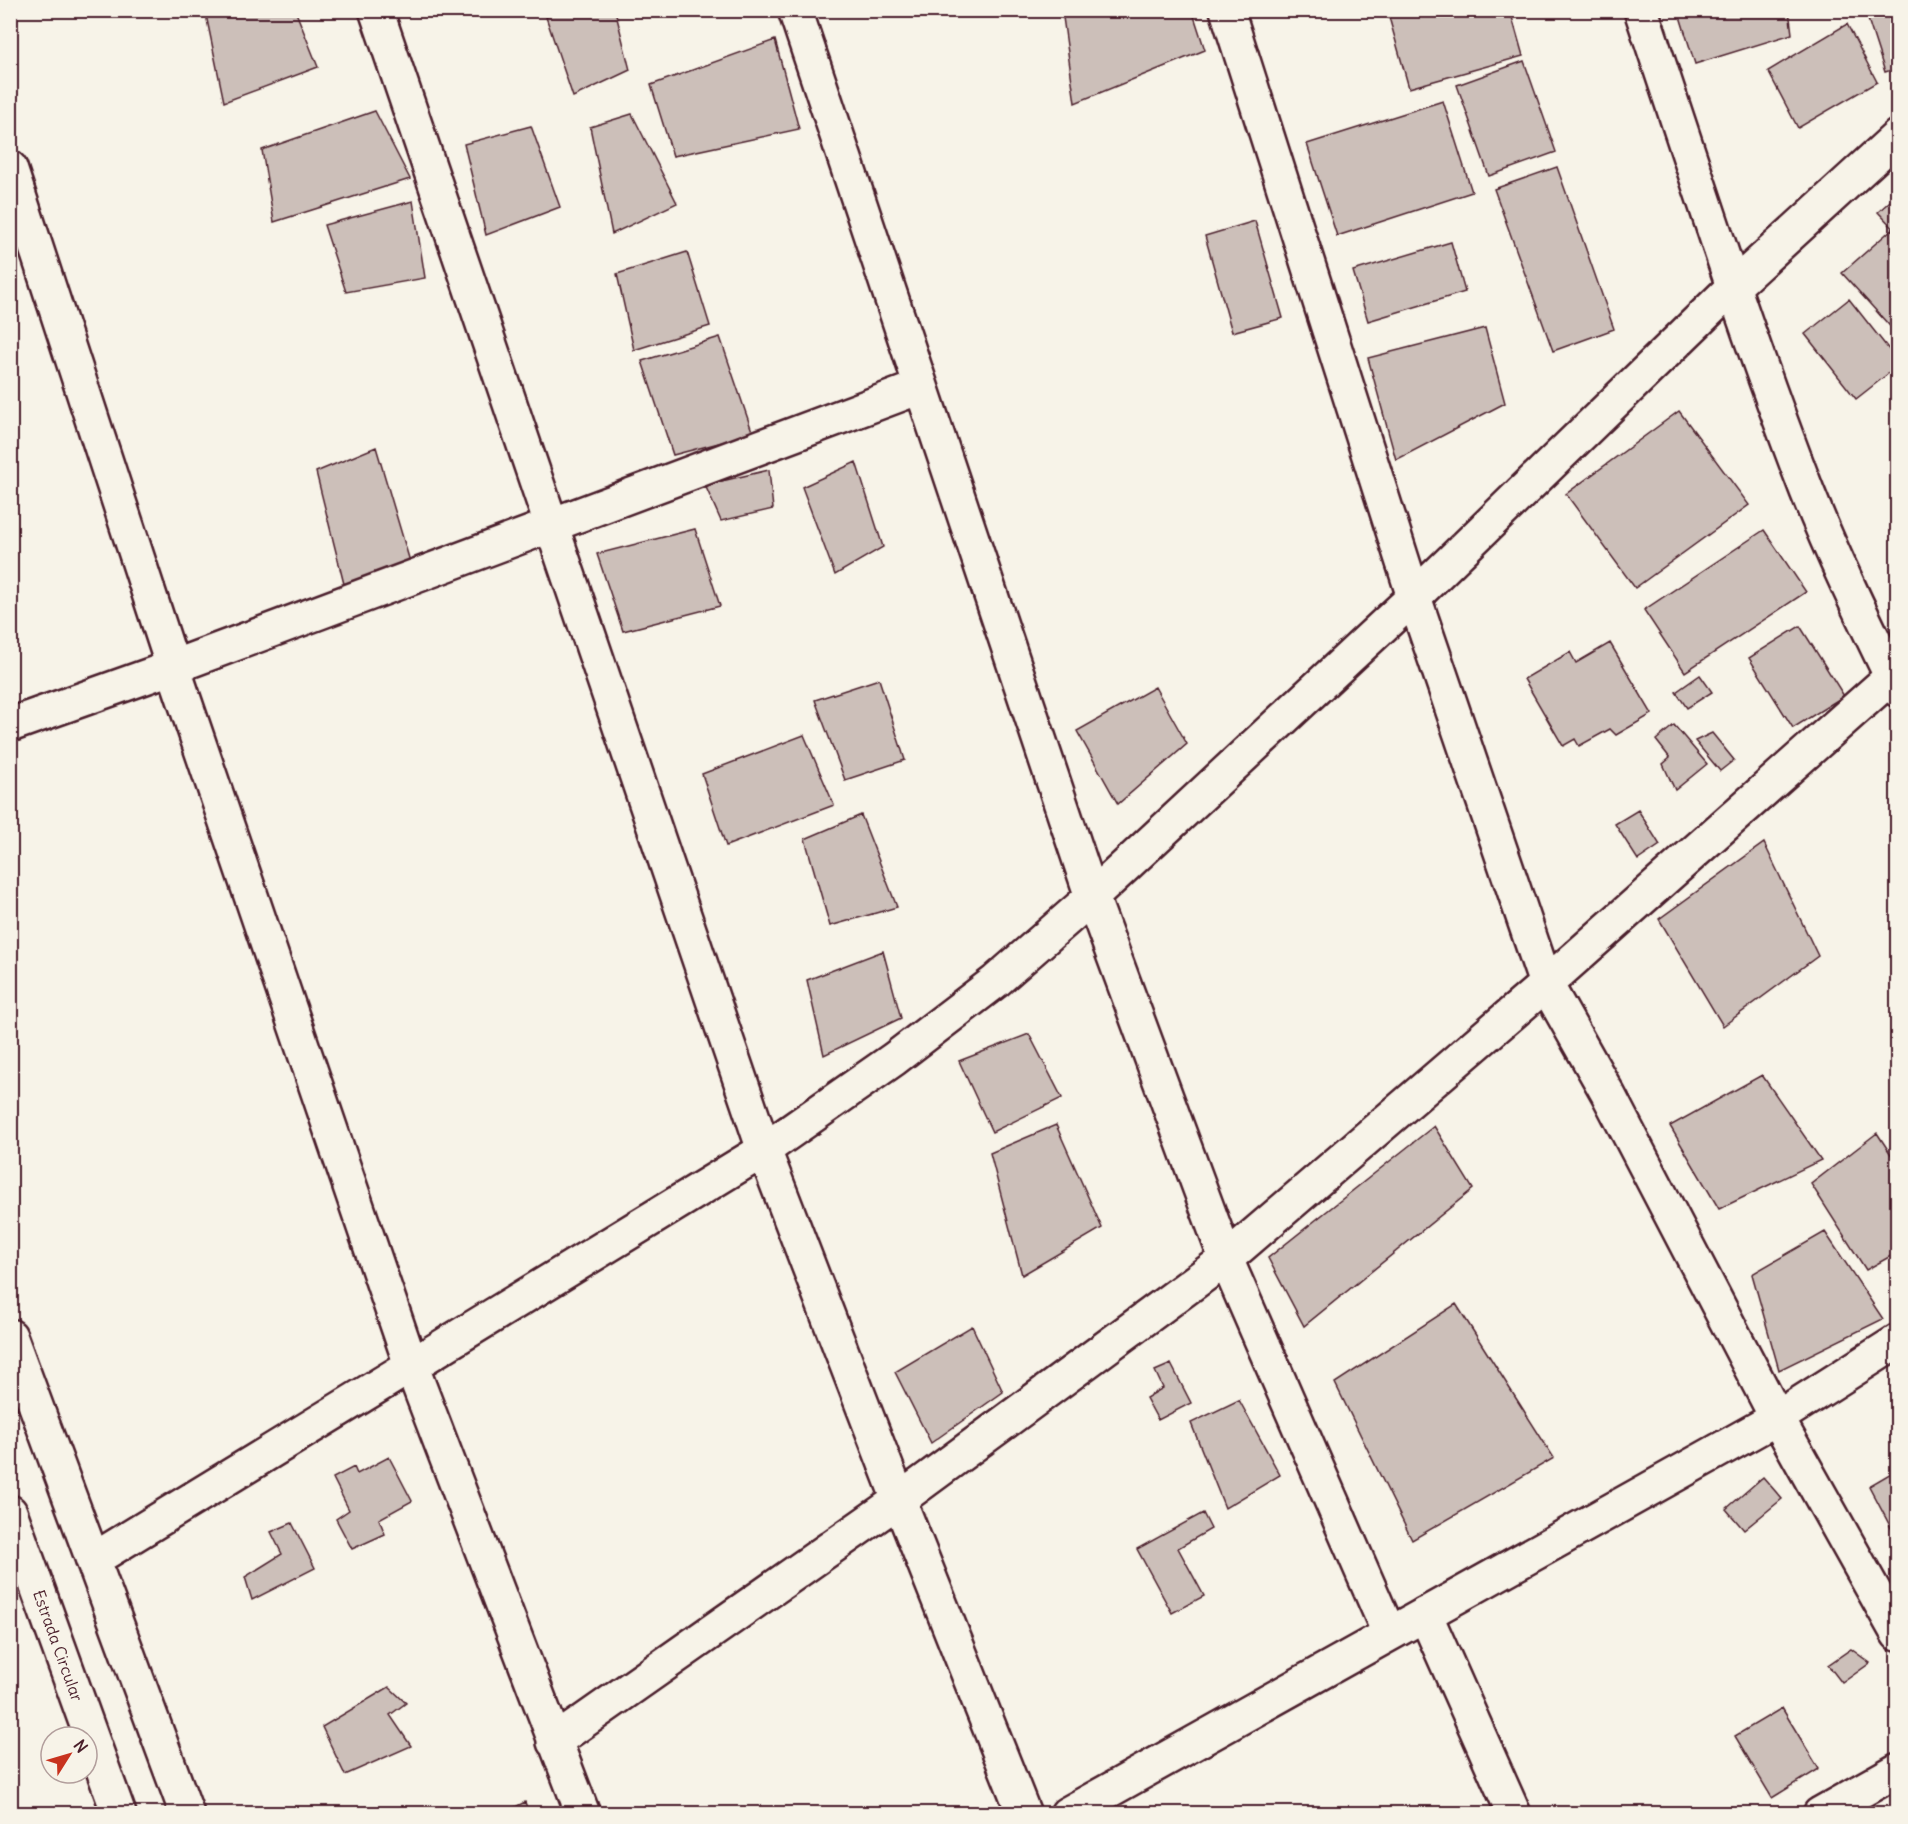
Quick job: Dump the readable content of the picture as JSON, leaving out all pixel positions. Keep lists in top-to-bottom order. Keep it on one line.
{"streets":{"street":["Estrada Circular"]},"north":"top right"}
